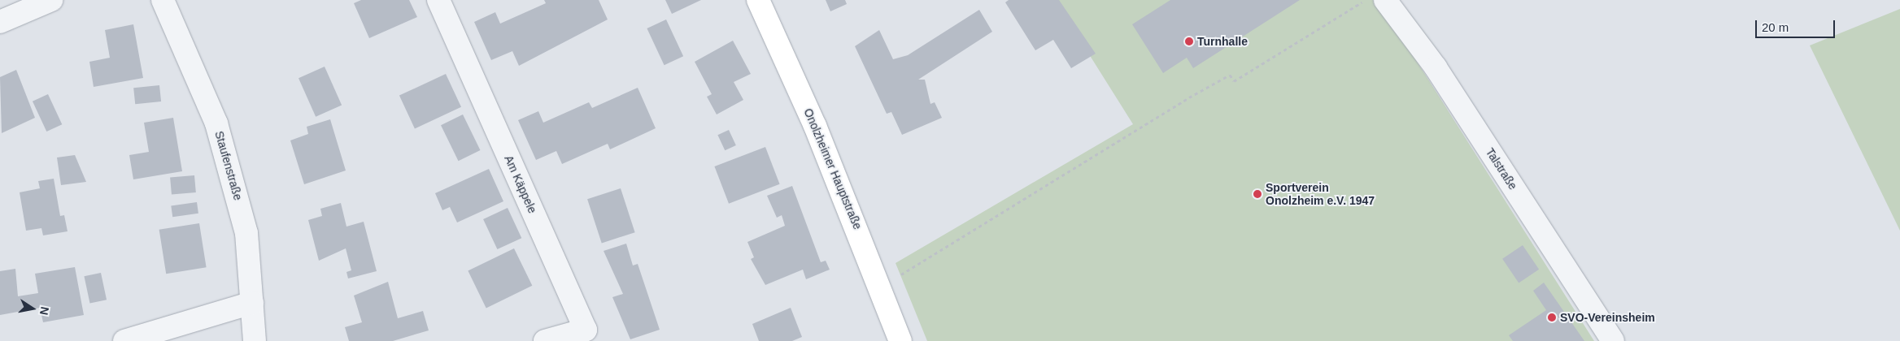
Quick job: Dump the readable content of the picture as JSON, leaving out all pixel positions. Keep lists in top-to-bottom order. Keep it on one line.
{"streets":{"main road":["Onolzheimer Hauptstraße"],"street":["Staufenstraße","Talstraße","Am Käppele"]},"places":["Turnhalle","Sportverein Onolzheim e.V. 1947","SVO-Vereinsheim"],"scale_bar":"20 m","north":"right"}
